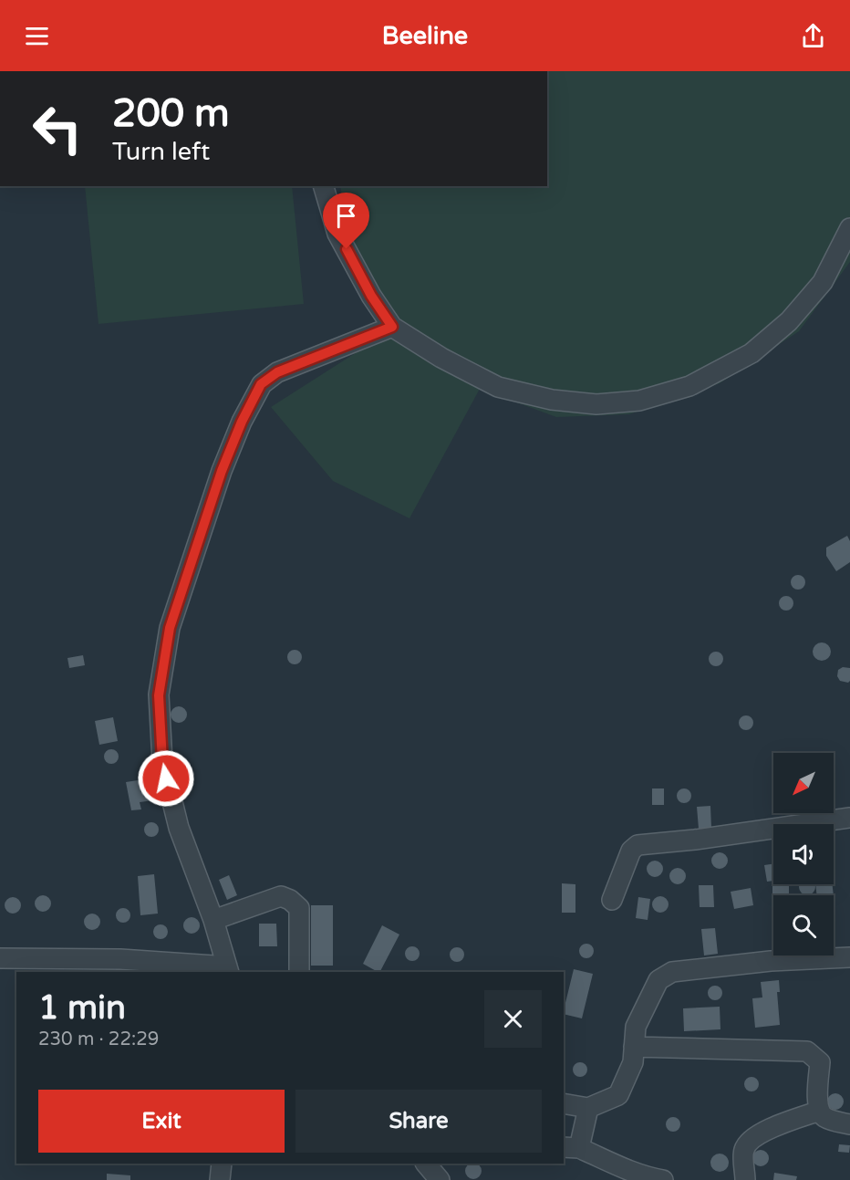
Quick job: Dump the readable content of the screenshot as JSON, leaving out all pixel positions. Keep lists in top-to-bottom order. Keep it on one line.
{"north":"bottom left","page":{"header":"Beeline","turn":["200 m","Turn left"],"heading":["1 min","230 m · 22:29"],"buttons":["Exit","Share"]}}
